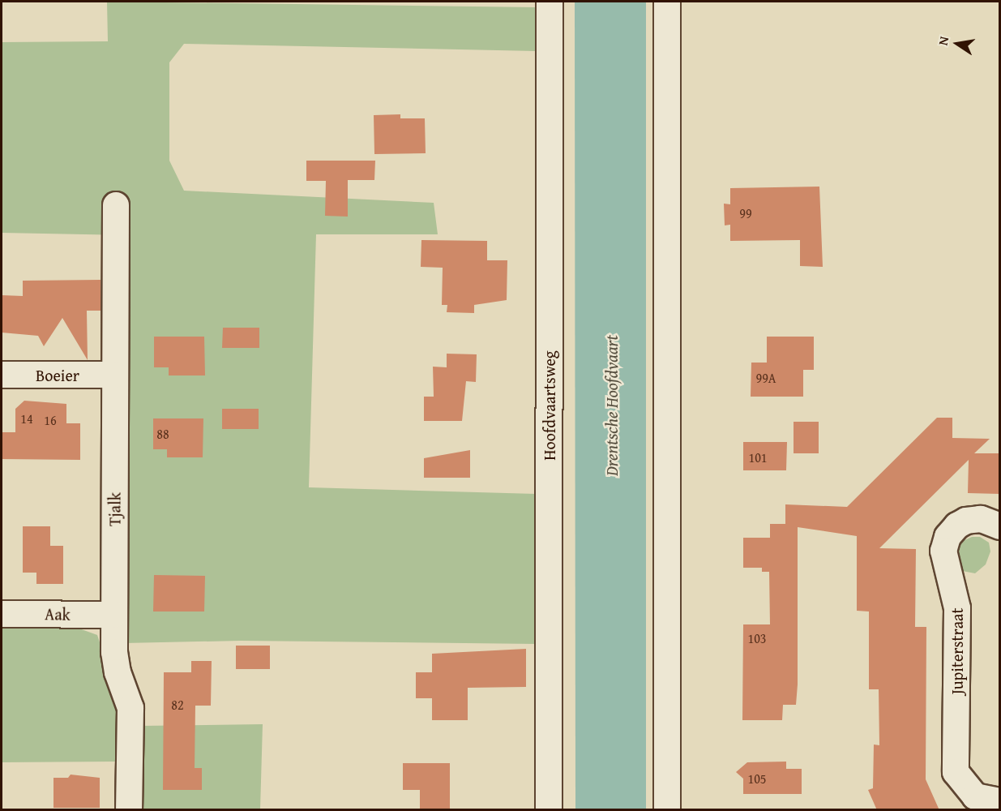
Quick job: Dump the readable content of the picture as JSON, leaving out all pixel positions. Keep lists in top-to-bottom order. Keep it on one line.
{"streets":{"street":["Boeier","Hoofdvaartsweg","Tjalk","Aak","Jupiterstraat"]},"crossings":[["Boeier","Tjalk"],["Tjalk","Aak"]],"water":["Drentsche Hoofdvaart"],"house_numbers":["99","99A","14","16","88","101","103","82","105"],"north":"left"}
